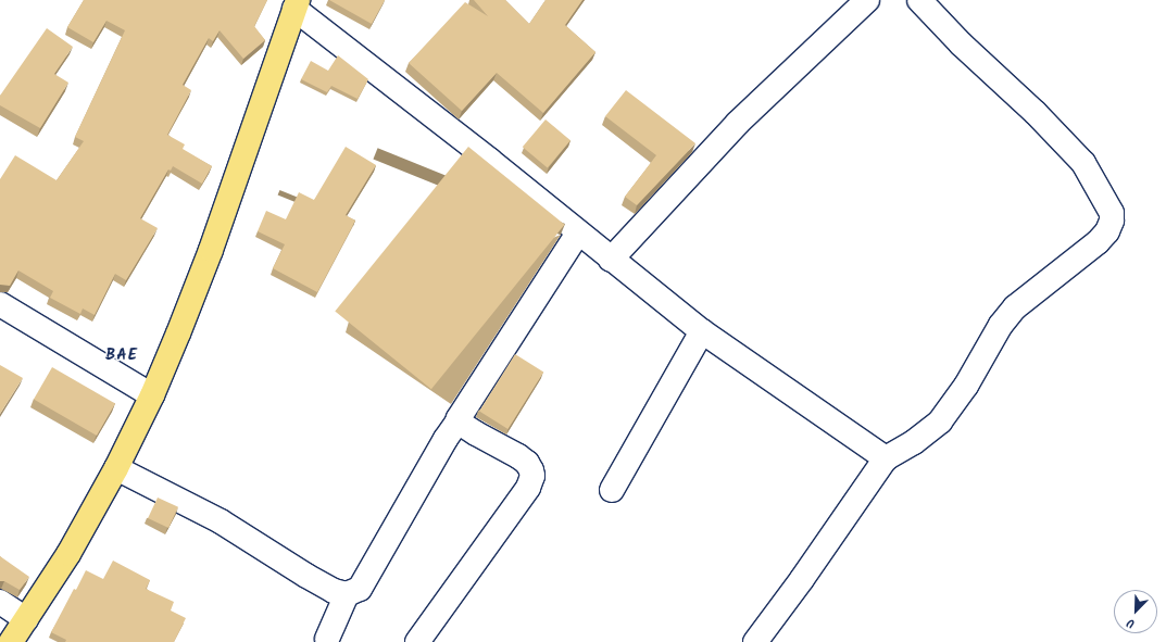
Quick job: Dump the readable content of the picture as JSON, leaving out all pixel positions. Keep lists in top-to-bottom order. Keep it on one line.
{"districts":["BAE"],"north":"bottom left"}
